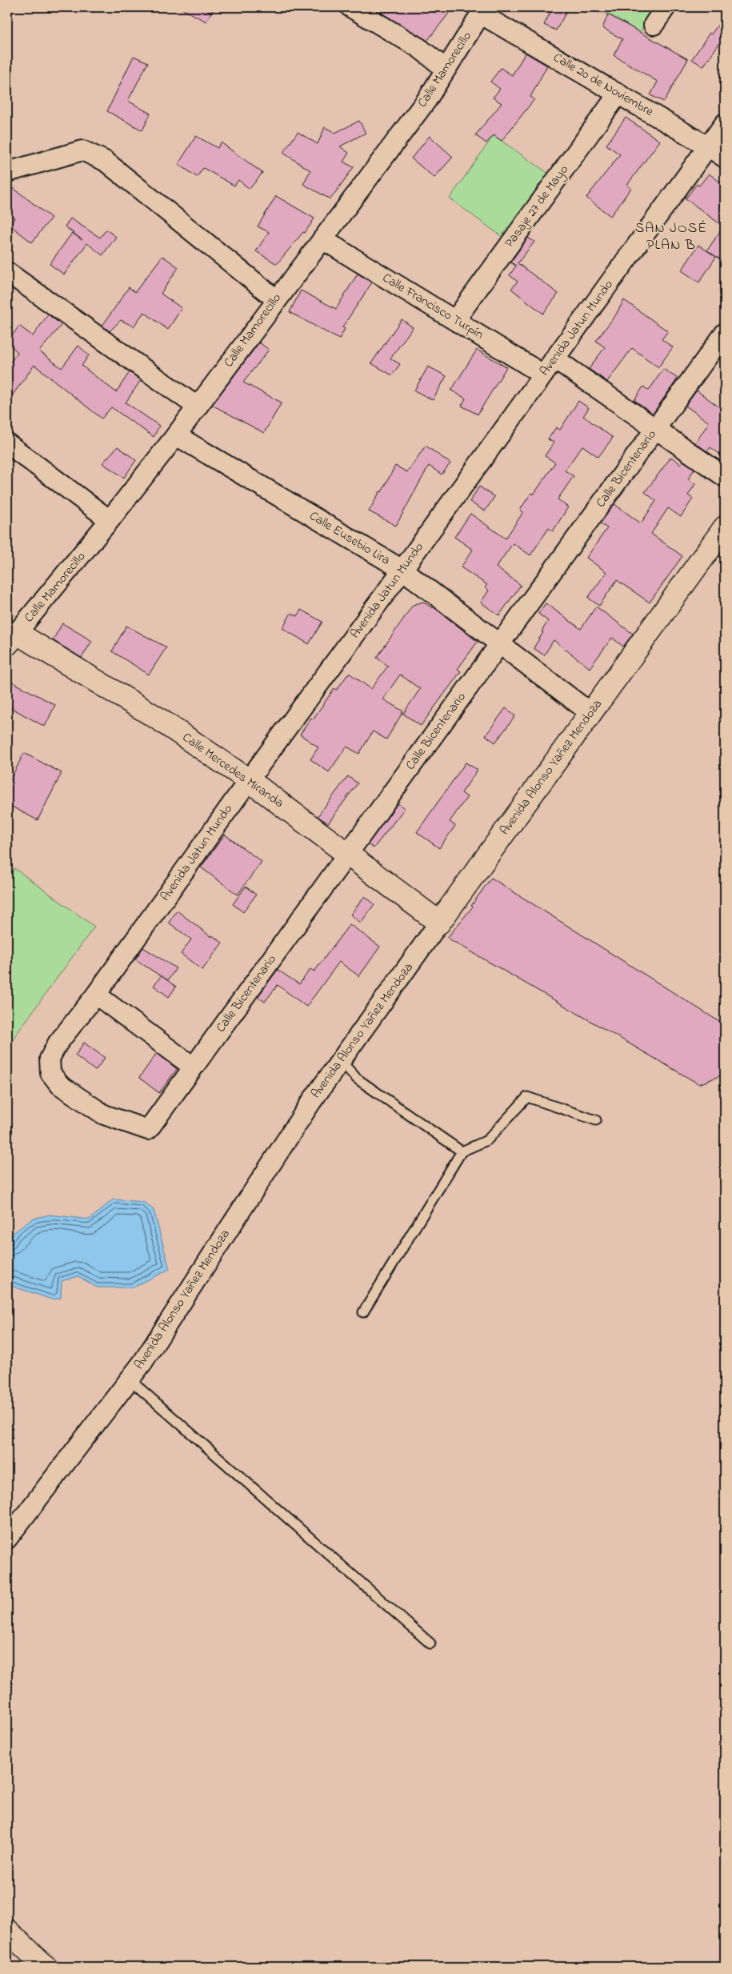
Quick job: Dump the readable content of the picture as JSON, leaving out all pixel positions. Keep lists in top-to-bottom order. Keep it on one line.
{"streets":{"street":["Calle Mamorecillo","Calle 20 de Noviembre","Pasaje 27 de Mayo","Calle Francisco Turpín","Avenida Jatun Mundo","Calle Bicentenario","Calle Eusebio Lira","Avenida Alonso Yañez Mendoza","Calle Mercedes Miranda"]},"crossings":[["Calle Mamorecillo","Calle 20 de Noviembre"],["Calle Mamorecillo","Calle Francisco Turpín"],["Calle Mamorecillo","Calle Eusebio Lira"],["Calle Mamorecillo","Calle Mercedes Miranda"],["Calle 20 de Noviembre","Pasaje 27 de Mayo"],["Calle 20 de Noviembre","Avenida Jatun Mundo"],["Pasaje 27 de Mayo","Calle Francisco Turpín"],["Calle Francisco Turpín","Avenida Jatun Mundo"],["Avenida Jatun Mundo","Calle Bicentenario"],["Avenida Jatun Mundo","Calle Eusebio Lira"],["Avenida Jatun Mundo","Calle Mercedes Miranda"],["Calle Bicentenario","Calle Eusebio Lira"],["Calle Bicentenario","Calle Mercedes Miranda"],["Calle Eusebio Lira","Avenida Alonso Yañez Mendoza"],["Avenida Alonso Yañez Mendoza","Calle Mercedes Miranda"]],"districts":["SAN JOSÉ PLAN B"]}
